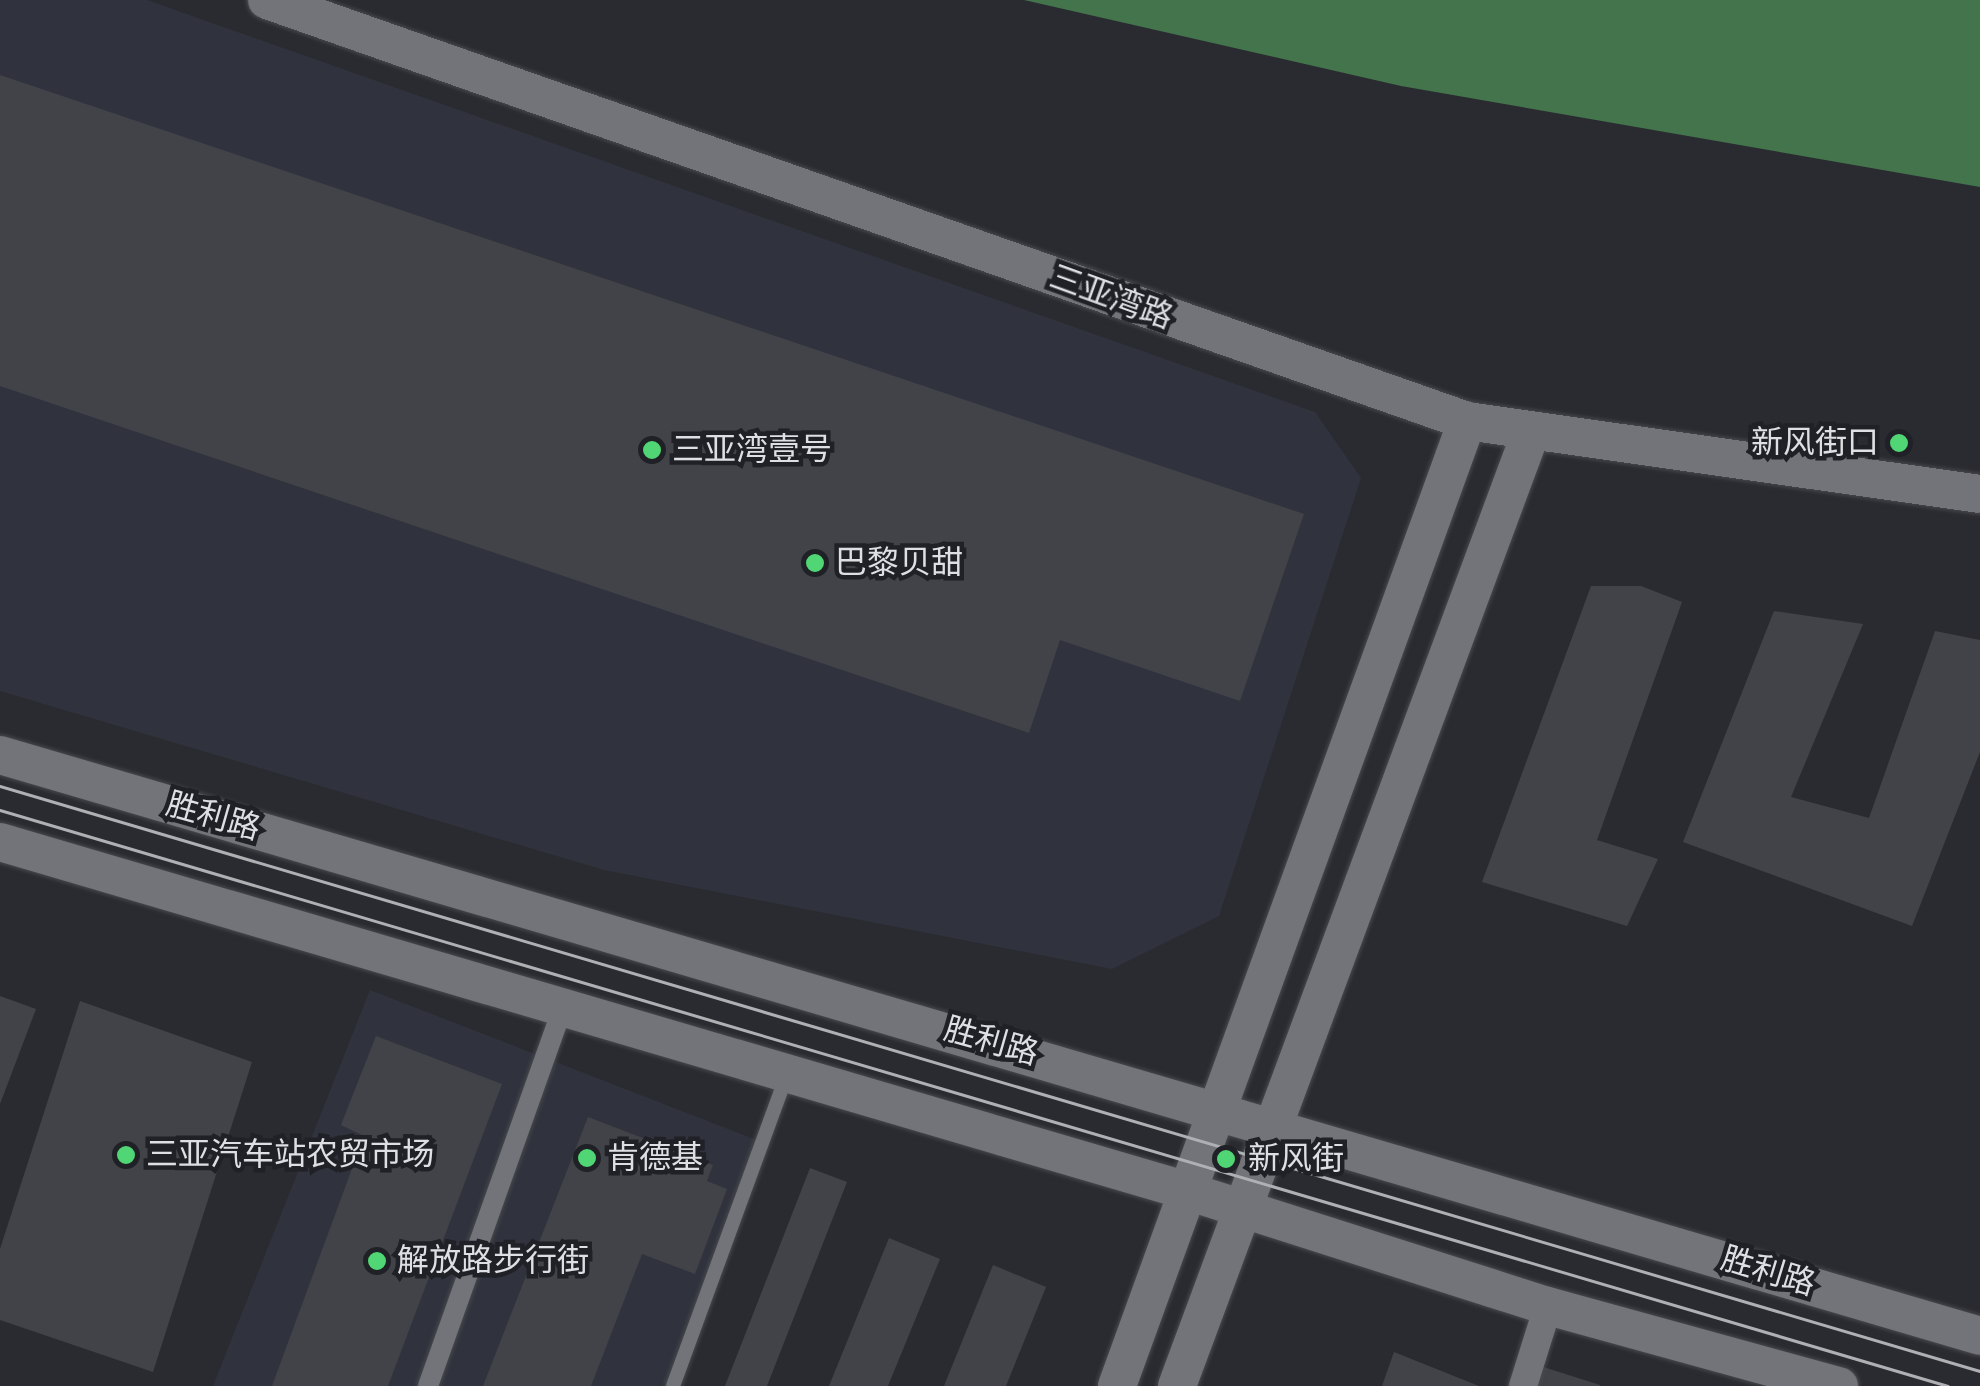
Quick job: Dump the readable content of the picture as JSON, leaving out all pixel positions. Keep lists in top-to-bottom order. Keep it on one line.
{"streets":{"main road":["三亚湾路","胜利路"]},"places":["新风街口","三亚湾壹号","巴黎贝甜","三亚汽车站农贸市场","肯德基","新风街","解放路步行街"]}
